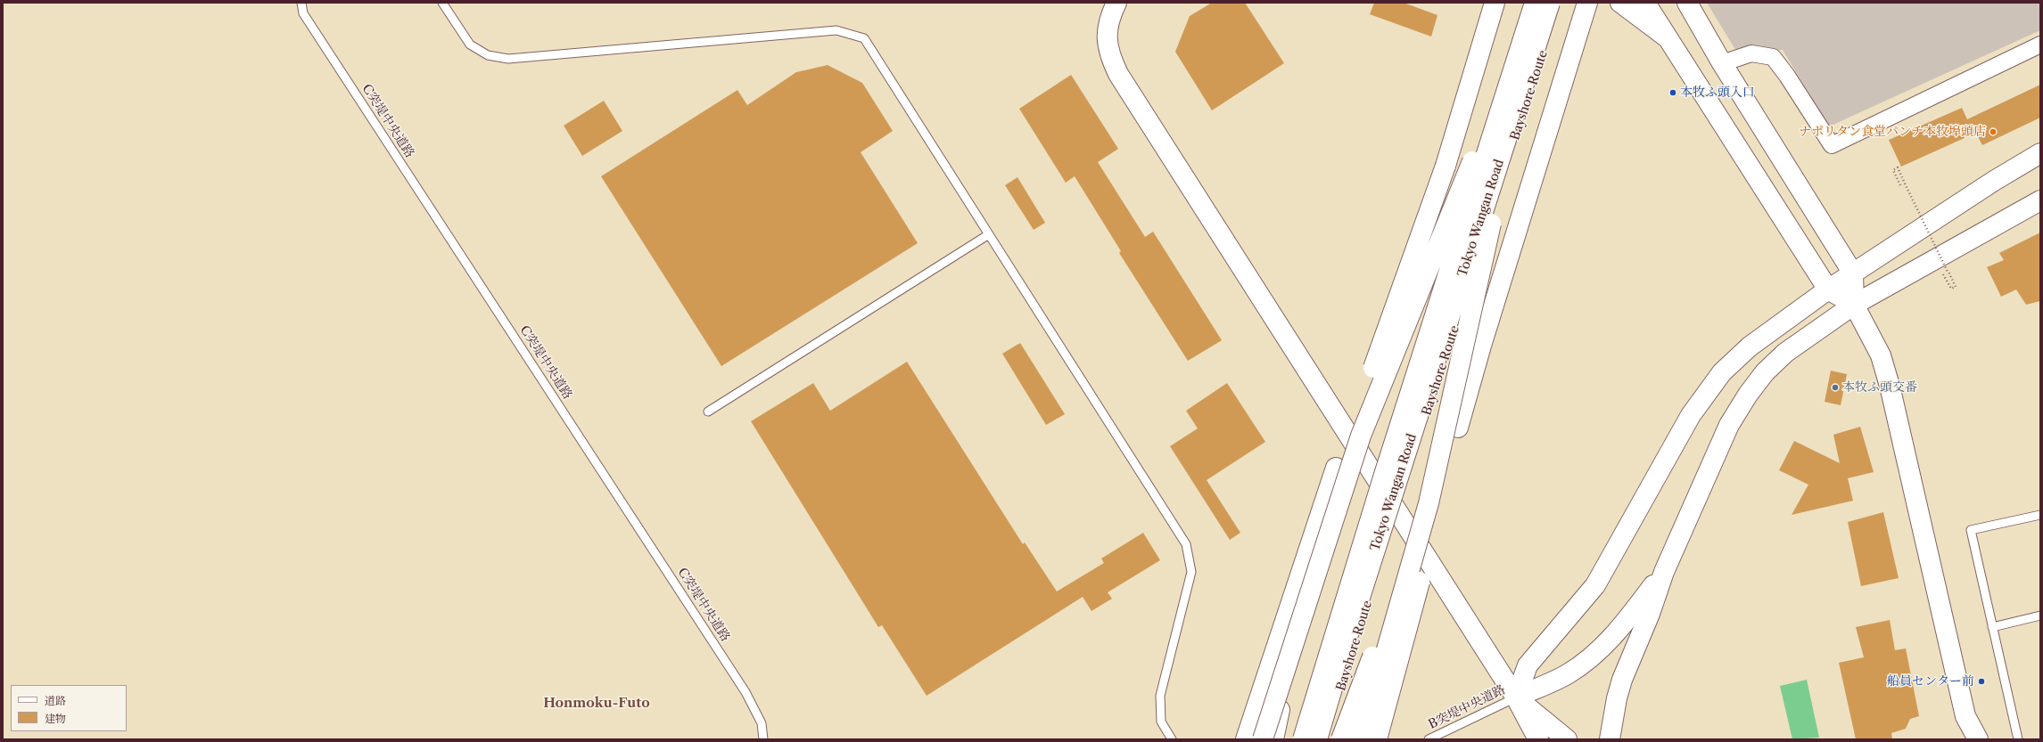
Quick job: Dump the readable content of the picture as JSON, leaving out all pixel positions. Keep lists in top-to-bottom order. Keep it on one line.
{"streets":{"main road":["Bayshore Route","Tokyo Wangan Road"],"lane":["C突堤中央道路","B突堤中央道路"]},"districts":["Honmoku-Futo"],"places":["本牧ふ頭入口","ナポリタン食堂パンチ本牧埠頭店","本牧ふ頭交番","船員センター前"],"legend":["道路","建物"]}
